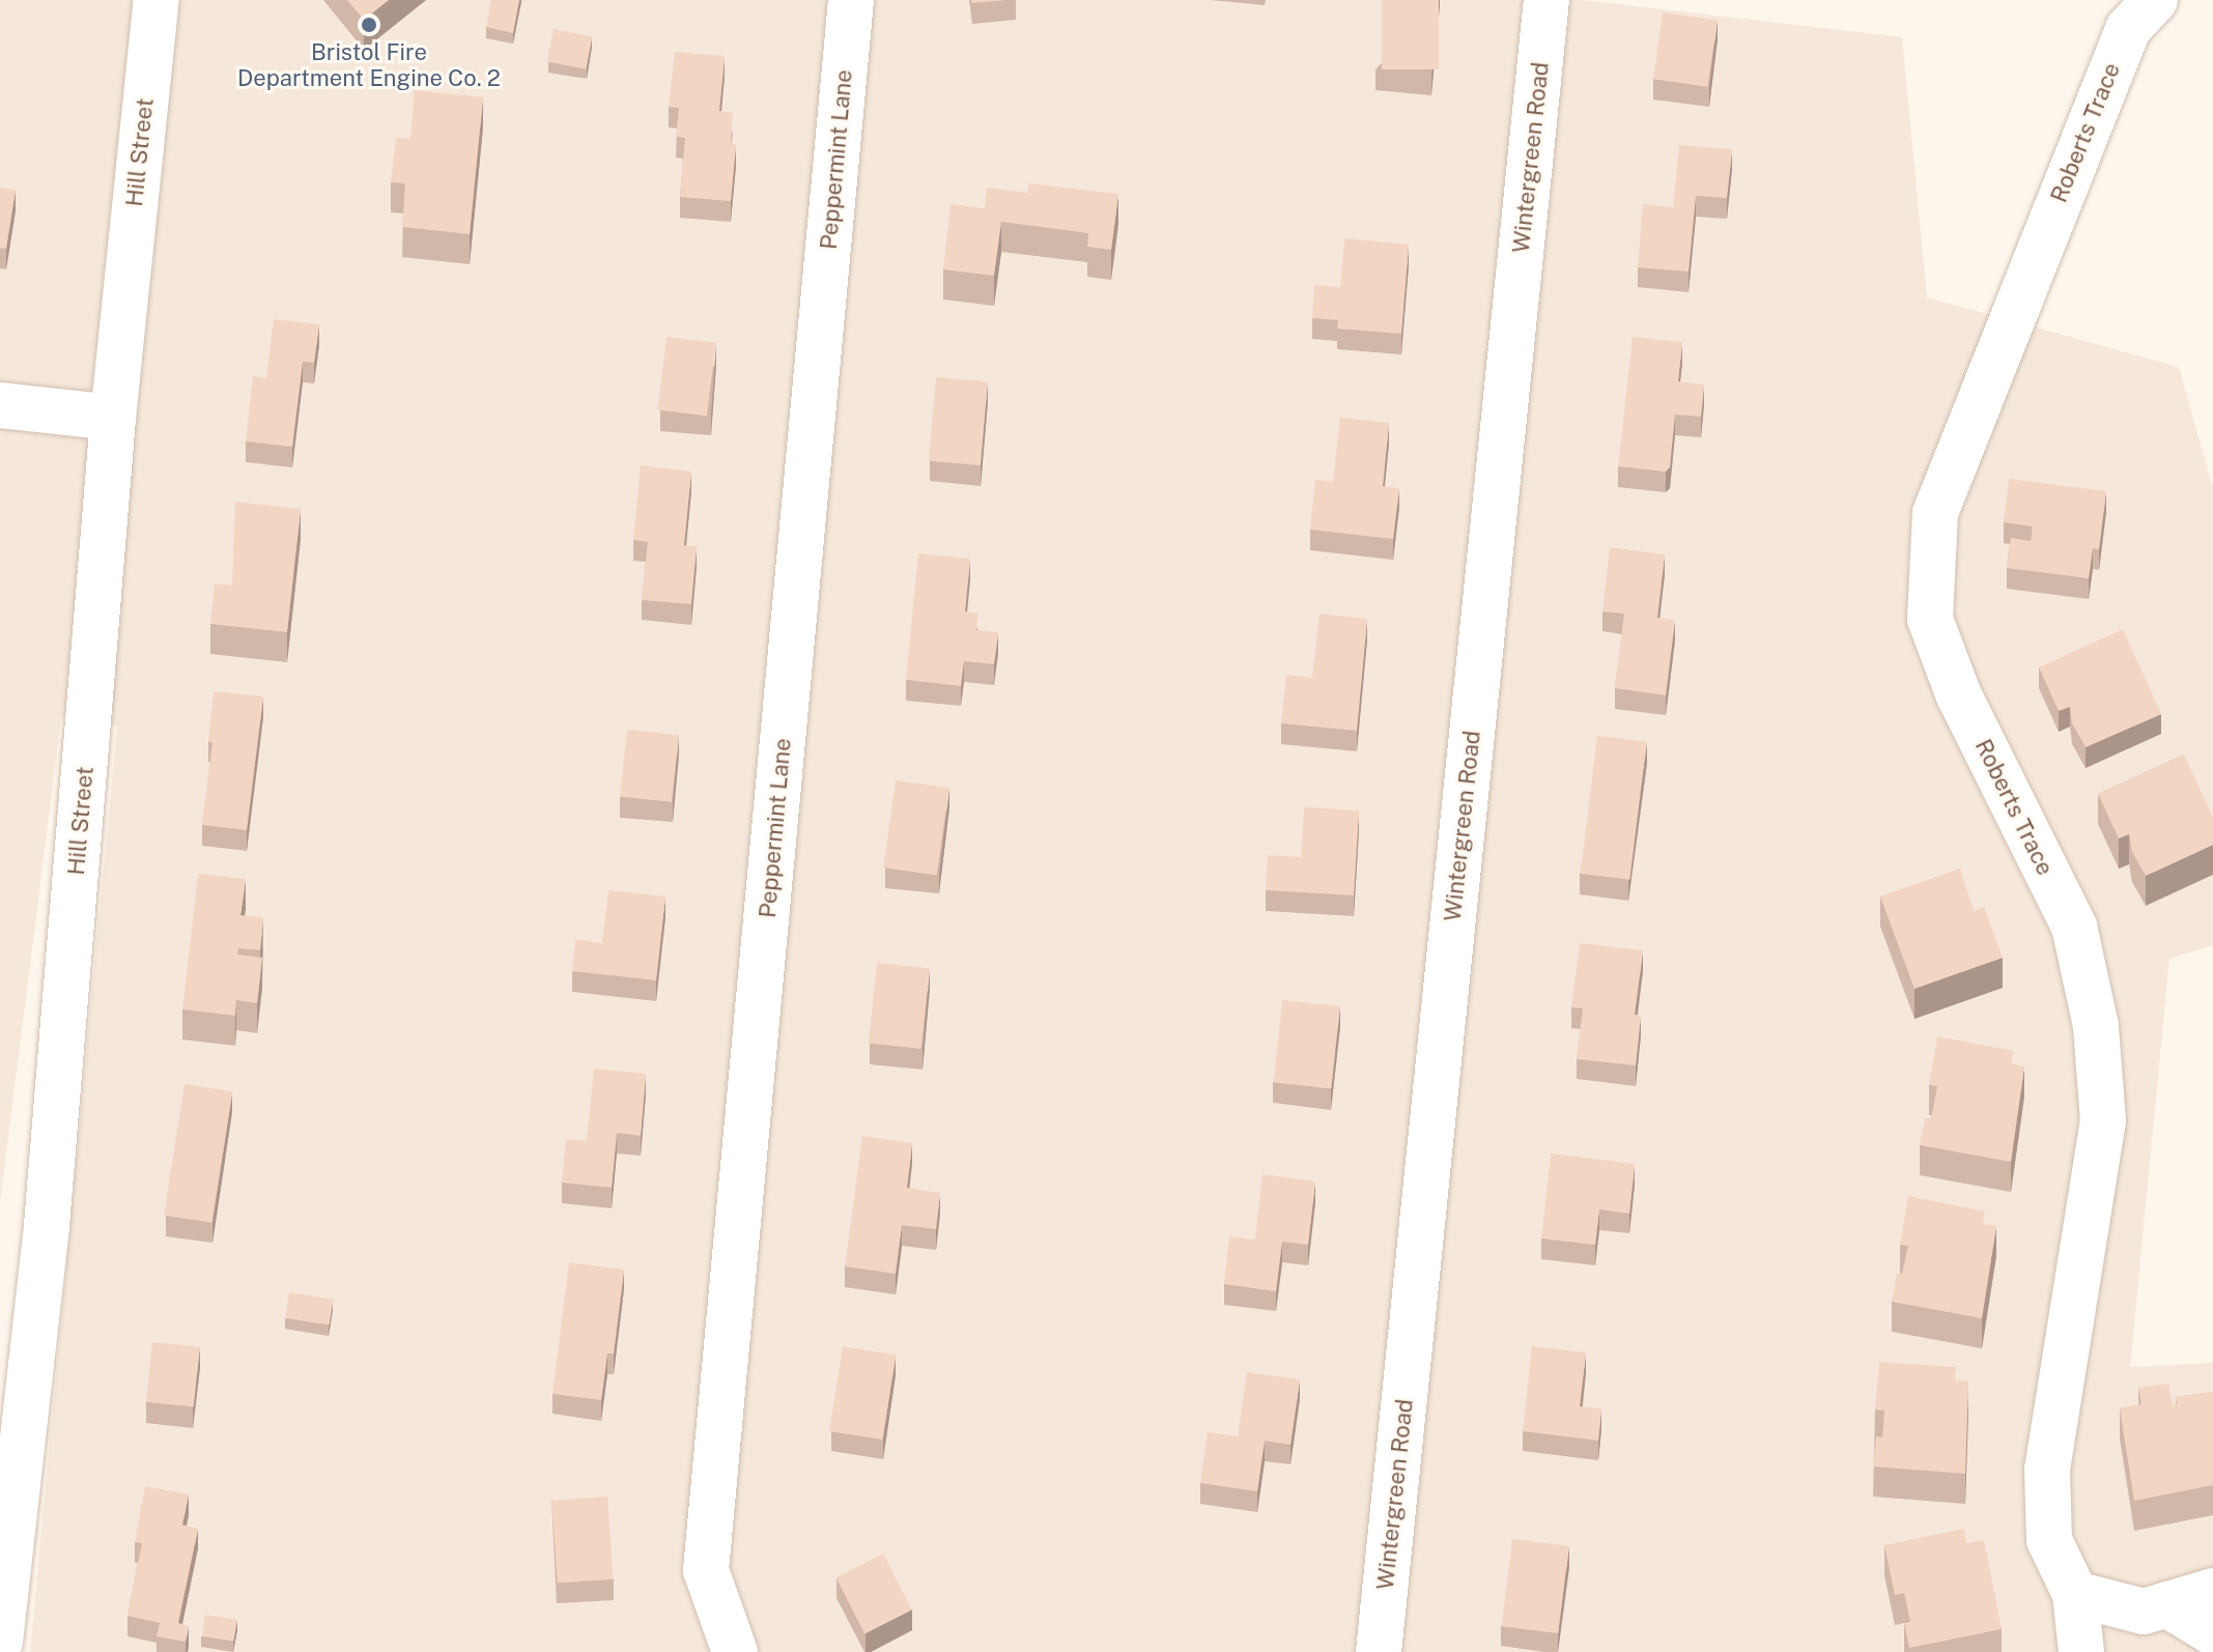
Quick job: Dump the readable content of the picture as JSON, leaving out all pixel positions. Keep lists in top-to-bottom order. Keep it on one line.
{"streets":{"street":["Roberts Trace","Hill Street","Wintergreen Road","Peppermint Lane"]},"places":["Bristol Fire Department Engine Co. 2"]}
